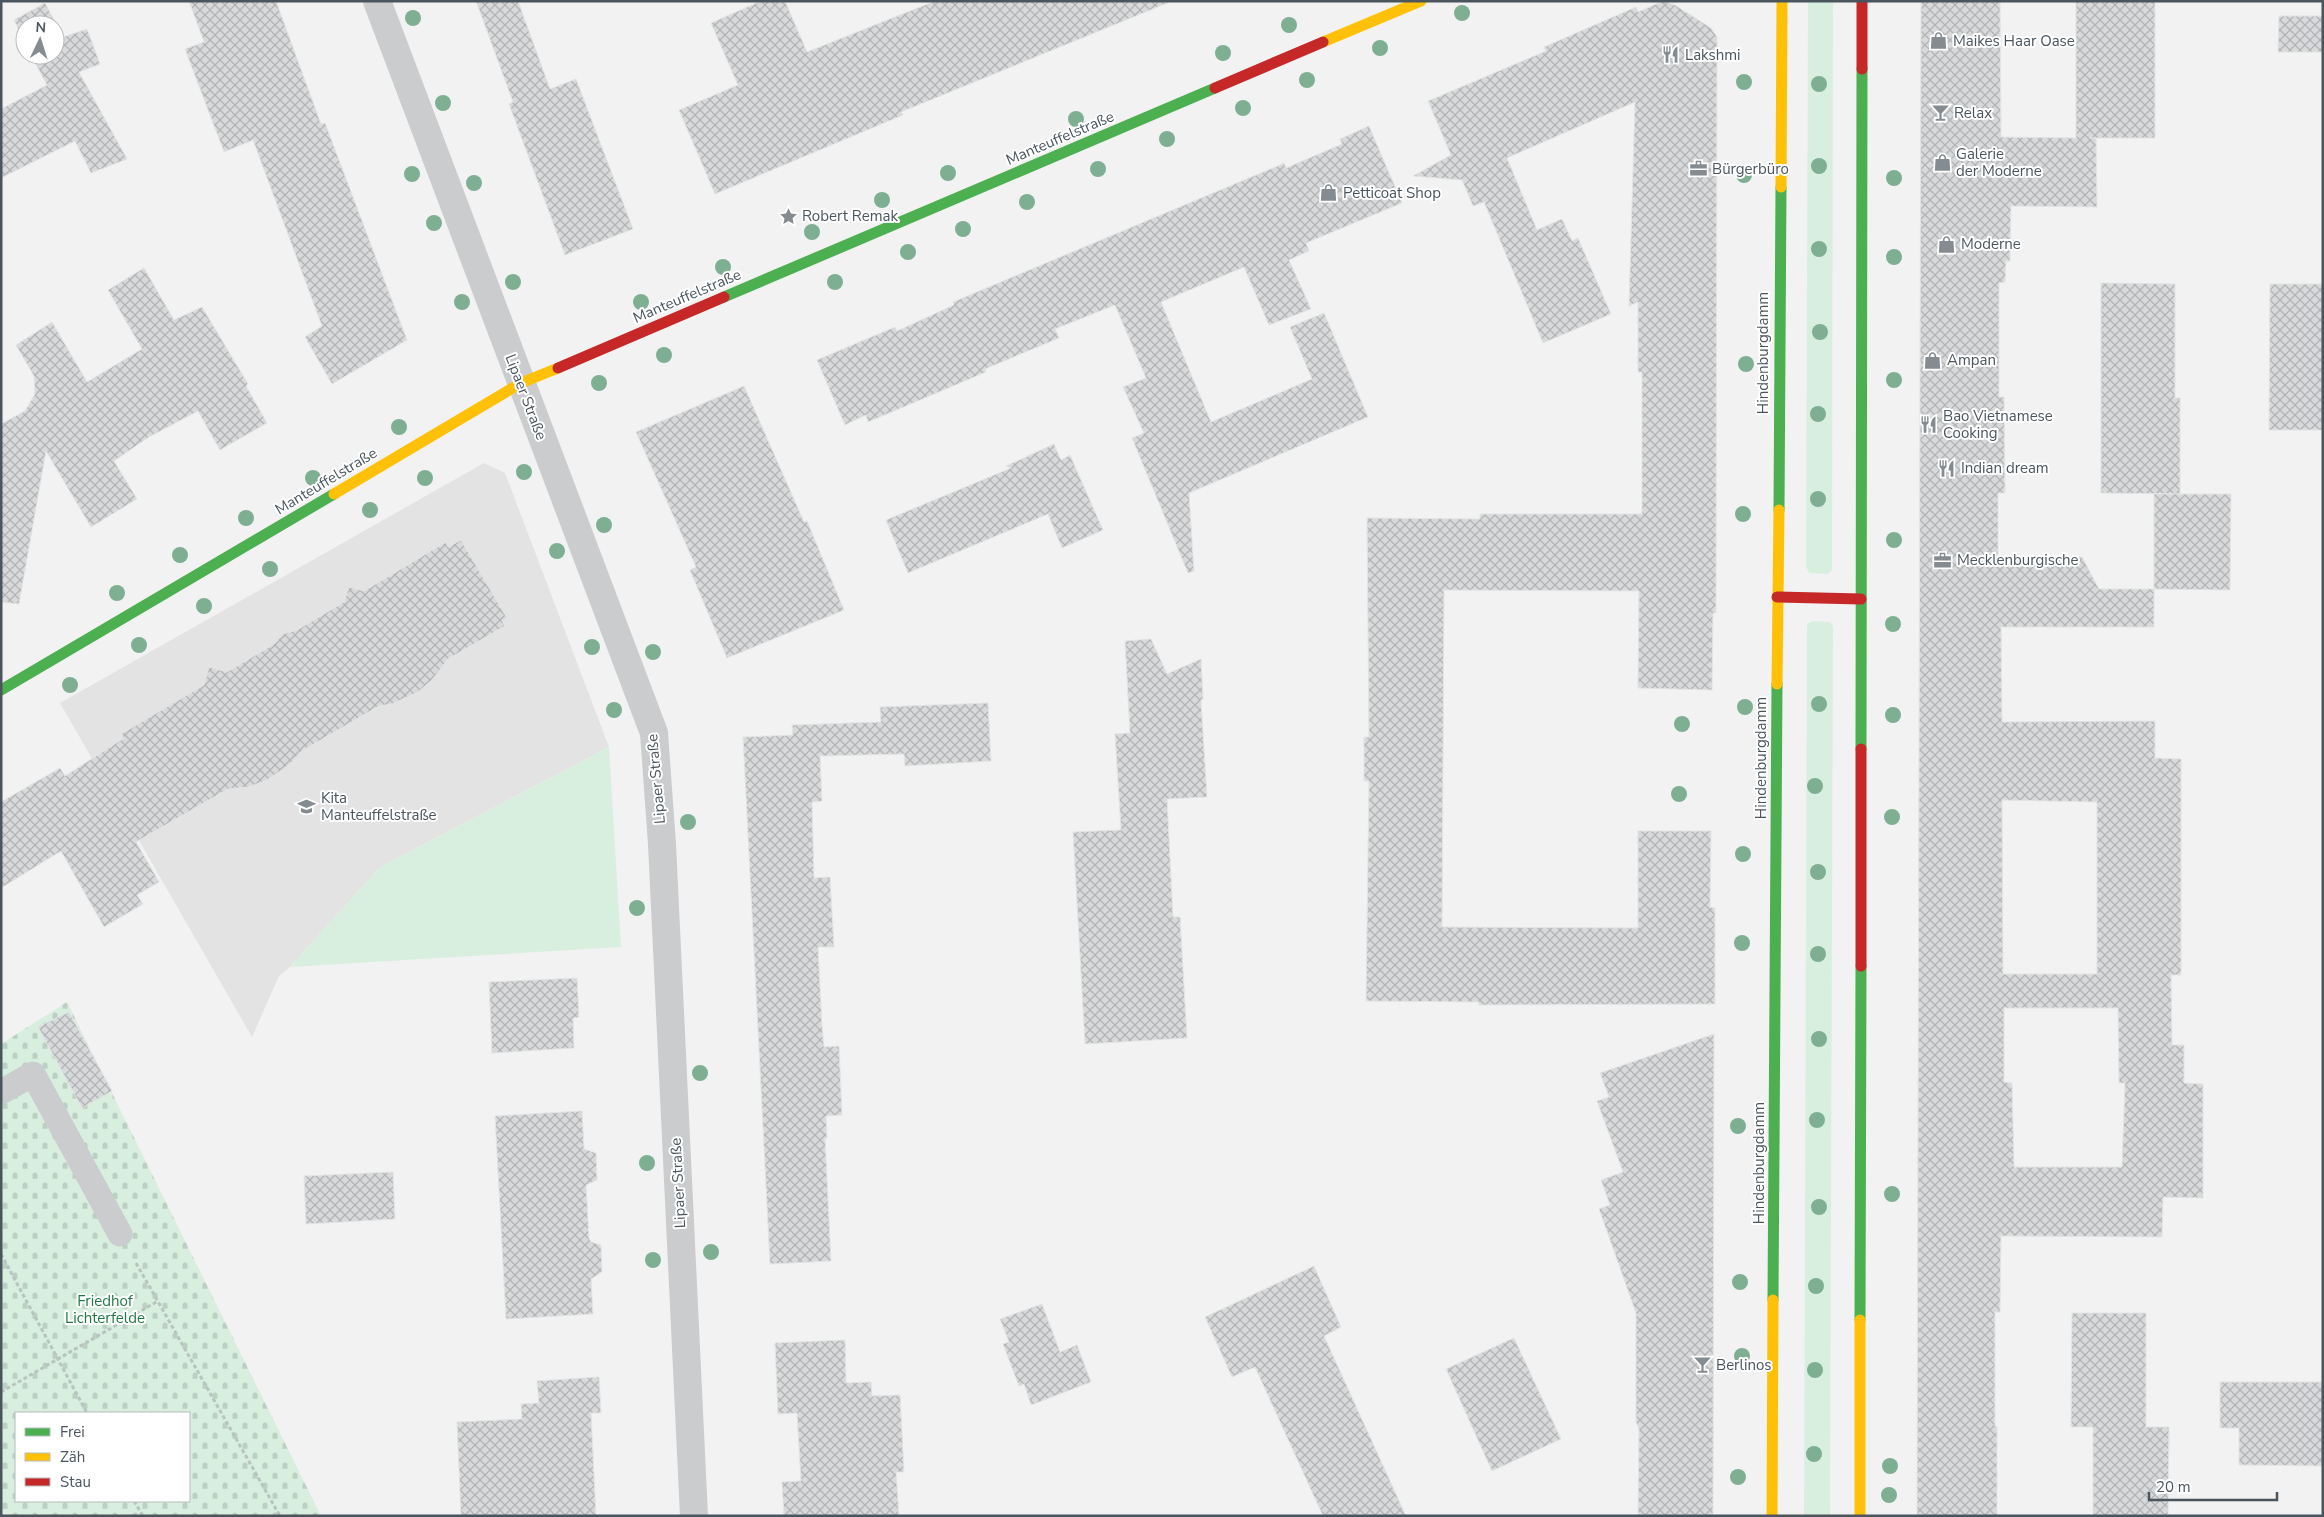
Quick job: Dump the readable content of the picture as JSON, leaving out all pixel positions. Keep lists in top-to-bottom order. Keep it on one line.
{"streets":{"main road":["Manteuffelstraße","Hindenburgdamm"],"street":["Lipaer Straße"]},"crossings":[["Manteuffelstraße","Lipaer Straße"]],"parks":["Friedhof Lichterfelde"],"places":{"shop":["Maikes Haar Oase","Galerie der Moderne","Petticoat Shop","Moderne","Ampan"],"restaurant":["Lakshmi","Bao Vietnamese Cooking","Indian dream"],"bar":["Relax","Berlinos"],"office":["Bürgerbüro","Mecklenburgische"],"place":["Robert Remak"],"school or university":["Kita Manteuffelstraße"]},"legend":["Frei","Zäh","Stau"],"scale_bar":"20 m","north":"top"}
